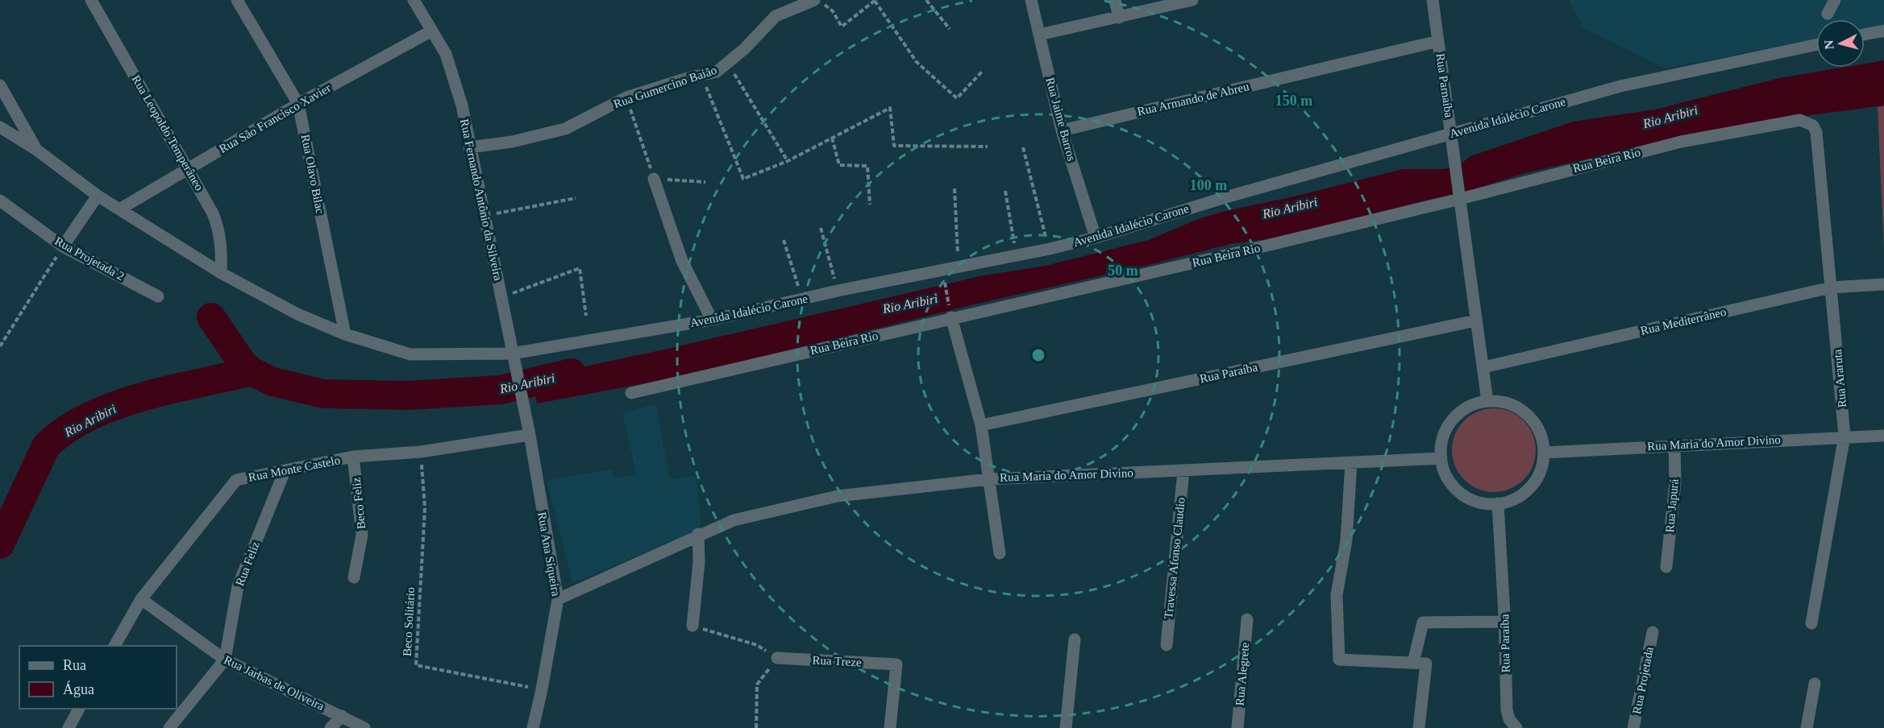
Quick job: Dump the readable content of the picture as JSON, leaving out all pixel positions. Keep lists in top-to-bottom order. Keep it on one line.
{"streets":{"street":["Rua Parnaíba","Rua Gumercino Baião","Rua Armando de Abreu","Avenida Idalécio Carone","Rua São Francisco Xavier","Rua Jaime Barros","Rua Leopoldo Temperâneo","Rua Beira Rio","Rua Olavo Bilac","Rua Fernando Antônio da Silveira","Rua Projetada 2","Rua Mediterrâneo","Rua Paraíba","Rua Araruta","Rua Maria do Amor Divino","Rua Monte Castelo","Beco Feliz","Rua Japurá","Rua Ana Siqueira","Travessa Afonso Claudio","Rua Feliz","Rua Treze","Rua Alegrete","Rua Projetada","Rua Jarbas de Oliveira"],"path":["Beco Solitário"]},"crossings":[["Rua Parnaíba","Rua Armando de Abreu"],["Rua Parnaíba","Avenida Idalécio Carone"],["Rua Parnaíba","Rua Beira Rio"],["Rua Gumercino Baião","Rua Fernando Antônio da Silveira"],["Rua Armando de Abreu","Rua Jaime Barros"],["Avenida Idalécio Carone","Rua São Francisco Xavier"],["Avenida Idalécio Carone","Rua Jaime Barros"],["Avenida Idalécio Carone","Rua Leopoldo Temperâneo"],["Avenida Idalécio Carone","Rua Olavo Bilac"],["Avenida Idalécio Carone","Rua Fernando Antônio da Silveira"],["Rua São Francisco Xavier","Rua Leopoldo Temperâneo"],["Rua São Francisco Xavier","Rua Olavo Bilac"],["Rua São Francisco Xavier","Rua Fernando Antônio da Silveira"],["Rua Beira Rio","Rua Araruta"],["Rua Fernando Antônio da Silveira","Rua Ana Siqueira"],["Rua Mediterrâneo","Rua Araruta"],["Rua Paraíba","Rua Maria do Amor Divino"],["Rua Araruta","Rua Maria do Amor Divino"],["Rua Maria do Amor Divino","Rua Japurá"],["Rua Maria do Amor Divino","Rua Ana Siqueira"],["Rua Maria do Amor Divino","Travessa Afonso Claudio"],["Rua Monte Castelo","Beco Feliz"],["Rua Monte Castelo","Rua Ana Siqueira"],["Rua Monte Castelo","Rua Feliz"],["Rua Monte Castelo","Beco Solitário"],["Rua Monte Castelo","Rua Jarbas de Oliveira"],["Rua Ana Siqueira","Beco Solitário"],["Rua Feliz","Rua Jarbas de Oliveira"]],"water":["Rio Aribiri"],"legend":["Rua","Água"],"north":"left","rings":["150 m","100 m","50 m"]}
